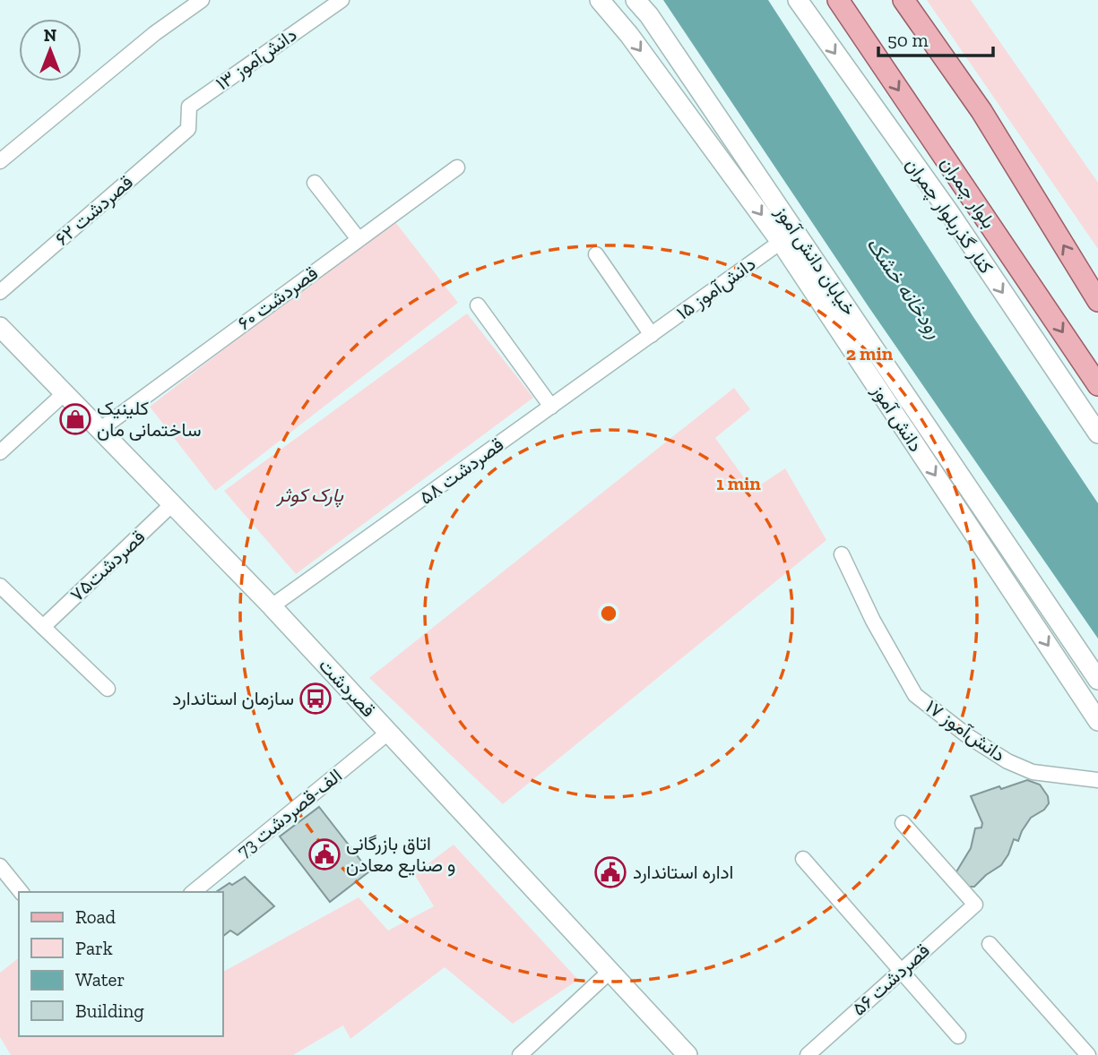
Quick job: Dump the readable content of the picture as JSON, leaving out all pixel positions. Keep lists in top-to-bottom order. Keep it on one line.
{"streets":{"main road":["بلوار چمران","کنار گذربلوار چمران","خیابان دانش آموز","دانش آموز","قصردشت"],"street":["دانش‌آموز ۱۳","قصردشت ۶۲","دانش‌آموز ۱۵","۶۰ قصردشت","قصردشت ۵۸","قصردشت۷۵","دانش‌آموز ۱۷","73 الف-قصردشت","۵۶ قصردشت"]},"crossings":[["دانش‌آموز ۱۳","قصردشت ۶۲"],["دانش‌آموز ۱۵","دانش آموز"],["دانش‌آموز ۱۵","قصردشت ۵۸"],["۶۰ قصردشت","قصردشت"],["قصردشت ۵۸","قصردشت"],["قصردشت۷۵","قصردشت"],["قصردشت","73 الف-قصردشت"]],"one_way":["دانش آموز"],"water":["رودخانه خشک"],"parks":["پارک کوثر"],"places":{"shop":["کلینیک ساختمانی مان"],"bus stop":["سازمان استاندارد"],"public building":["اتاق بازرگانی و صنایع معادن","اداره استاندارد"]},"legend":["Road","Park","Water","Building"],"scale_bar":"50 m","north":"top","rings":["2 min","1 min"]}
